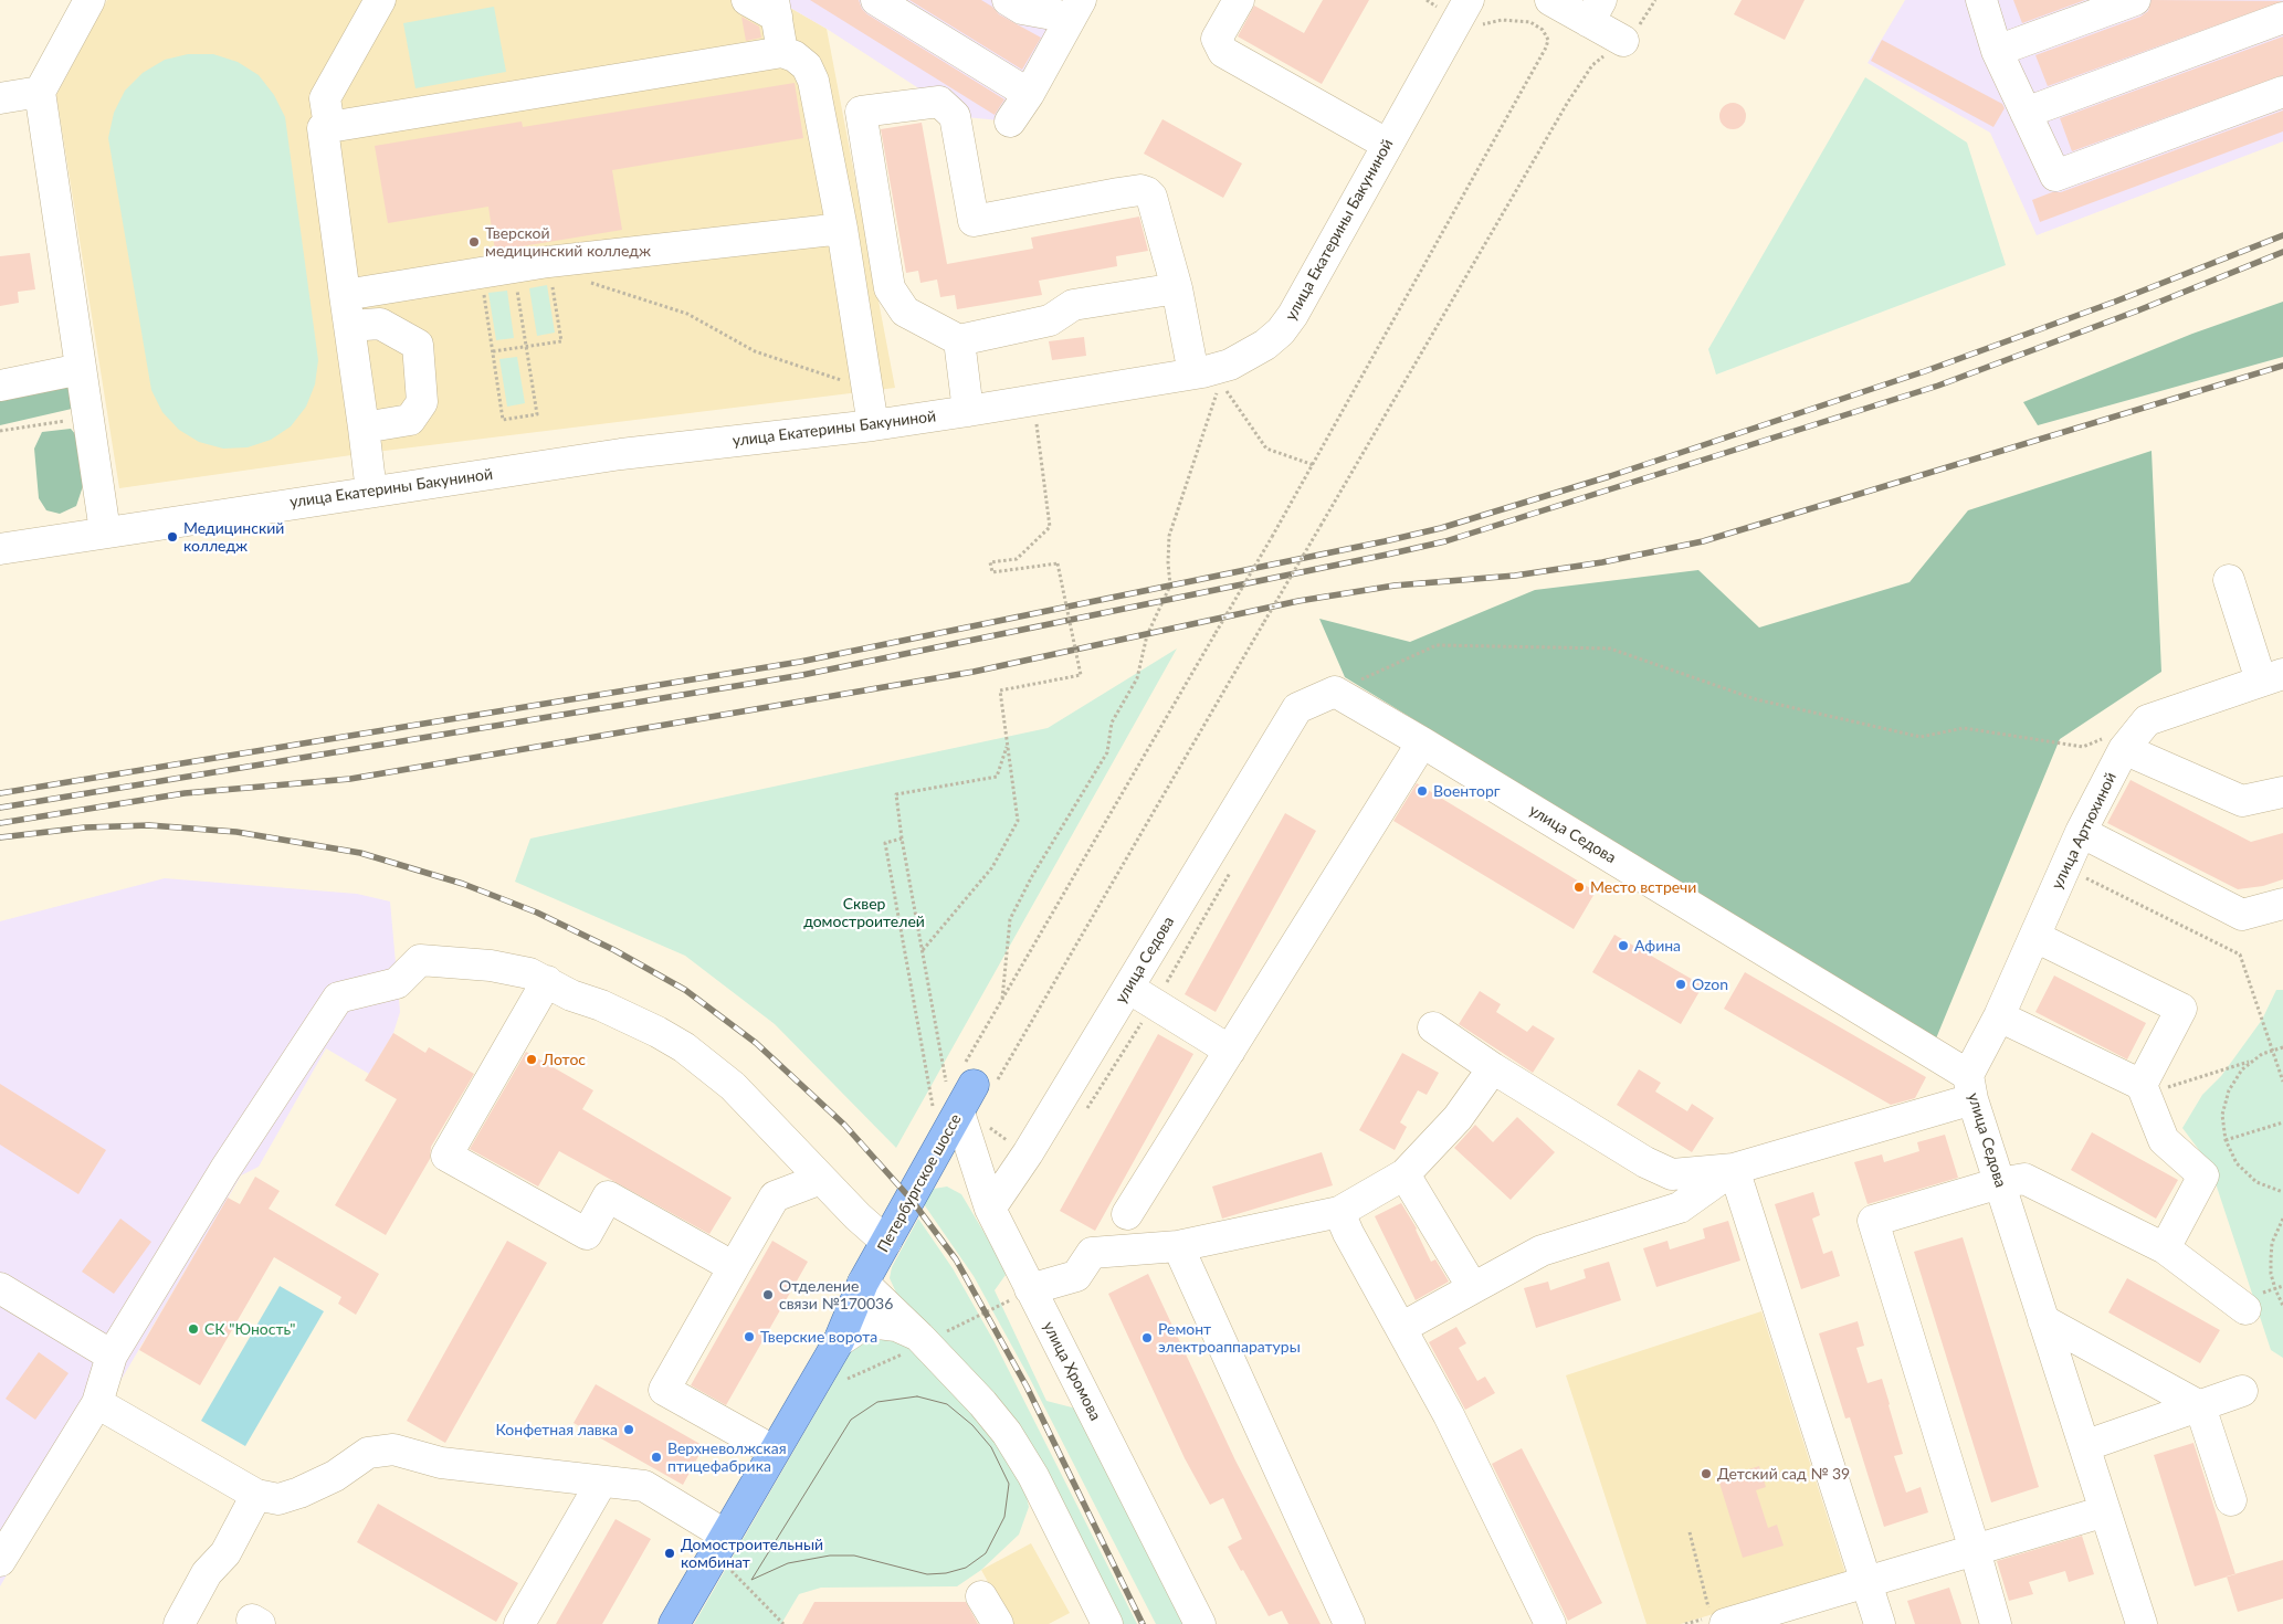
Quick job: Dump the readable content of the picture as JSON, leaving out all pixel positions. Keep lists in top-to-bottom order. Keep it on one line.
{"streets":{"main road":["Петербургское шоссе"],"street":["улица Екатерины Бакуниной","улица Артюхиной","улица Седова","улица Хромова"]},"crossings":[["улица Артюхиной","улица Седова"],["улица Седова","улица Хромова"],["Петербургское шоссе","улица Хромова"]],"parks":["Сквер домостроителей"],"places":["Тверской медицинский колледж","Медицинский колледж","Военторг","Место встречи","Афина","Ozon","Лотос","Отделение связи №170036","СК \"Юность\"","Тверские ворота","Ремонт электроаппаратуры","Конфетная лавка","Верхневолжская птицефабрика","Детский сад № 39","Домостроительный комбинат"]}
